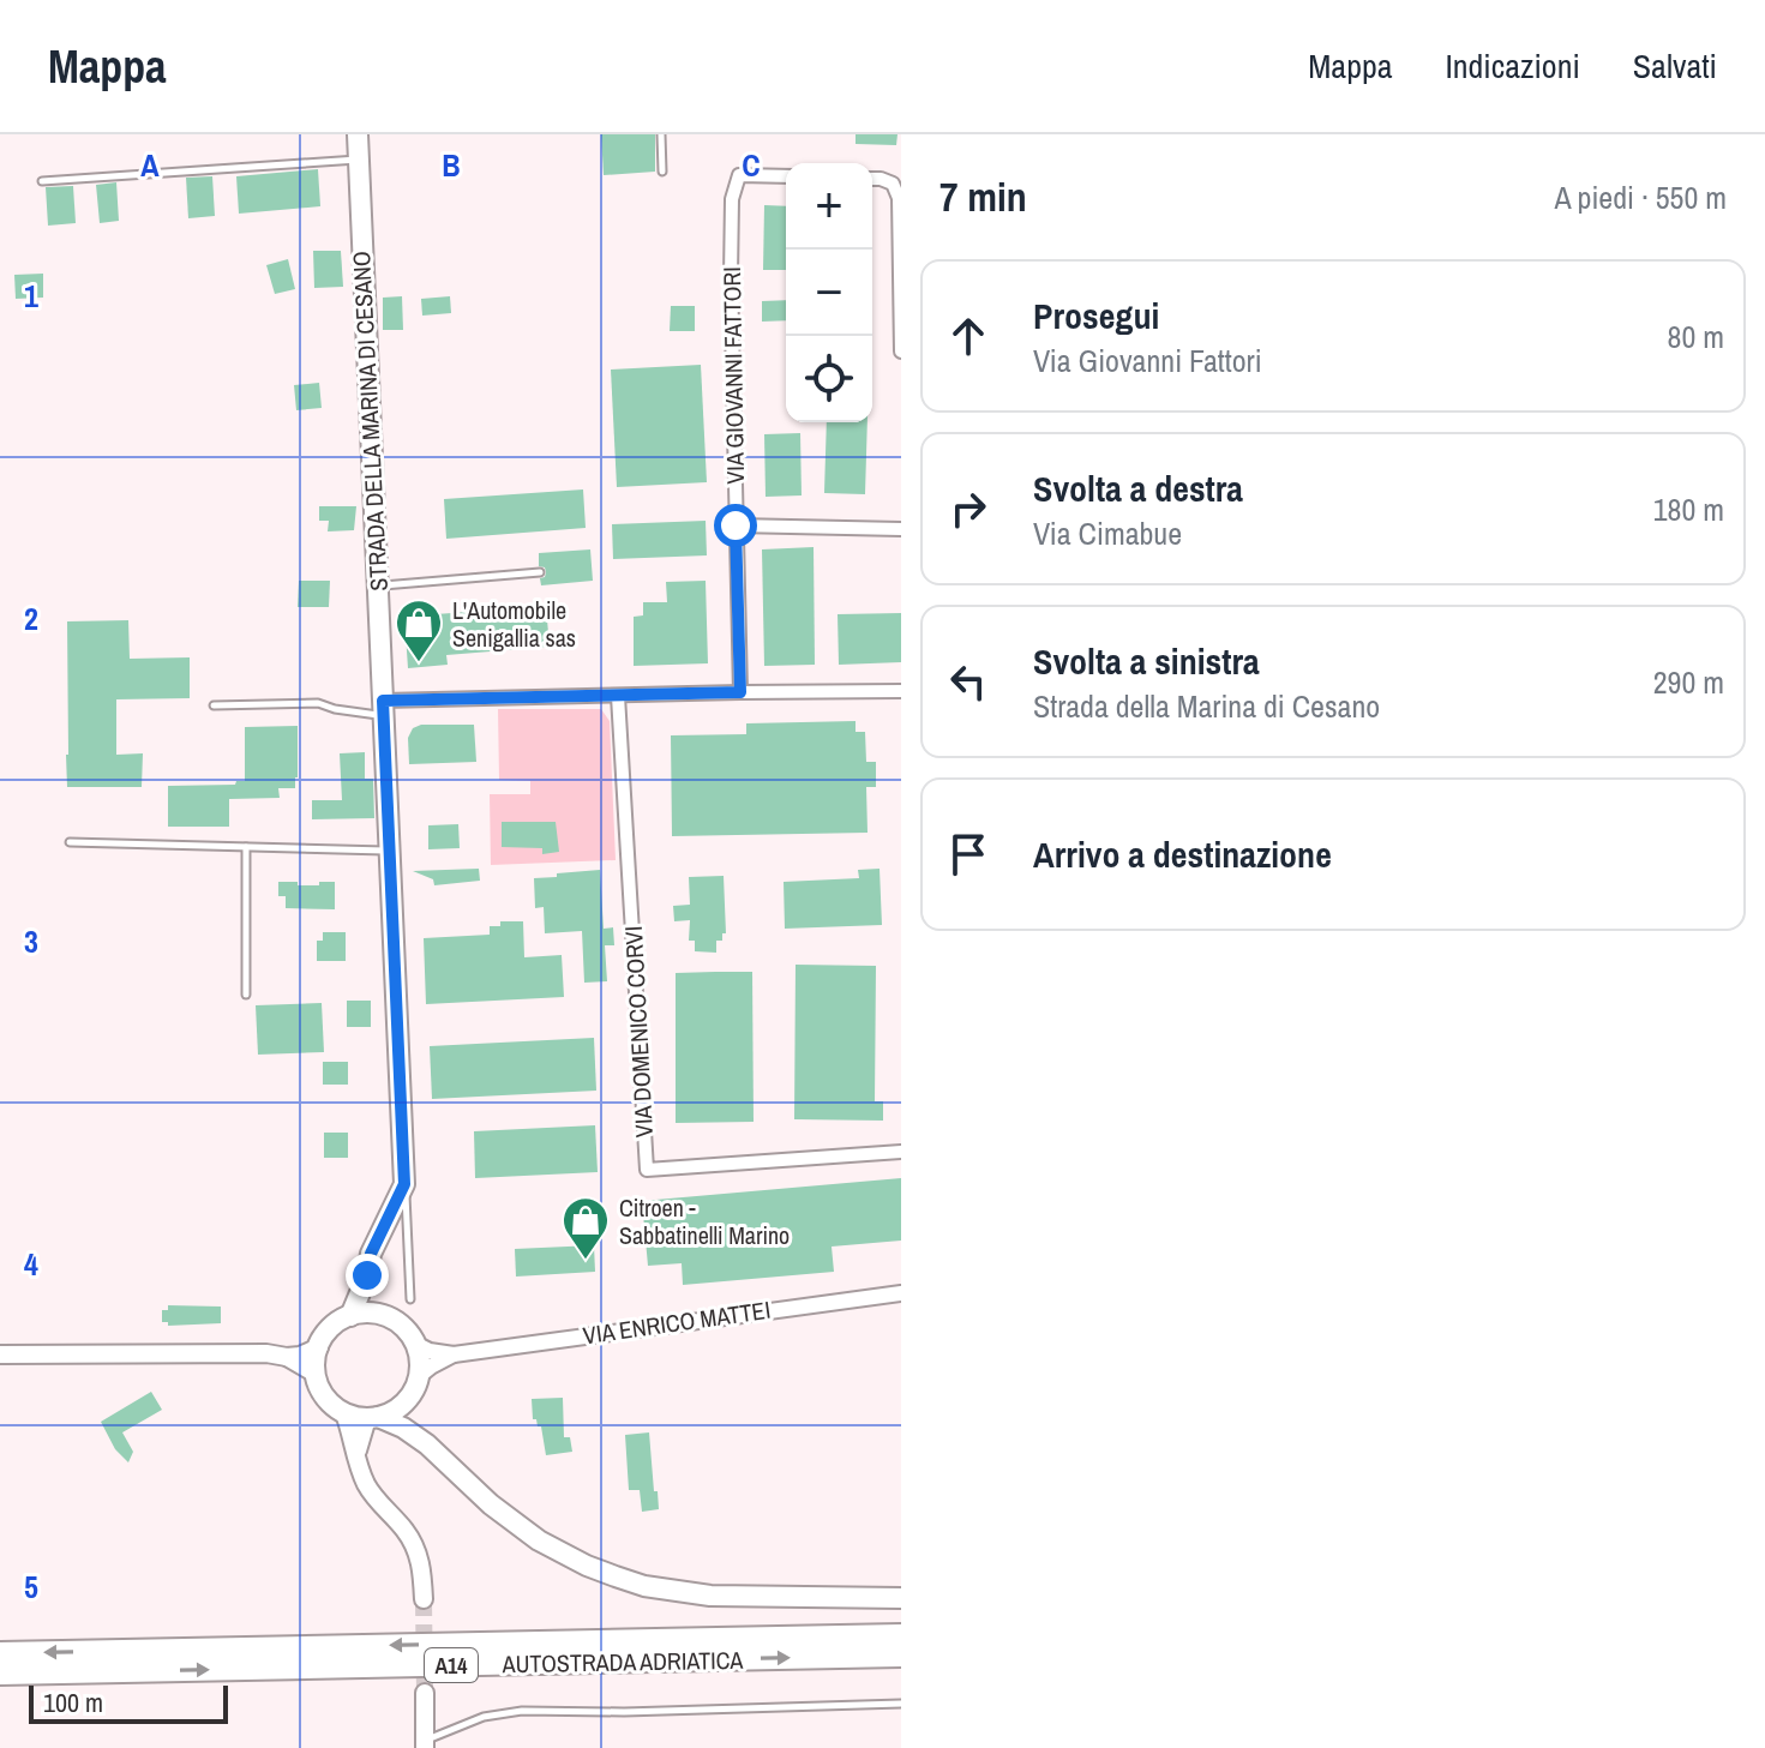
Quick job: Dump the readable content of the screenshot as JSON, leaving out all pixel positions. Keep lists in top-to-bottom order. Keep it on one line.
{"streets":{"highway":["AUTOSTRADA ADRIATICA","A14"],"main road":["STRADA DELLA MARINA DI CESANO"],"street":["VIA GIOVANNI FATTORI","VIA DOMENICO CORVI","VIA ENRICO MATTEI"]},"crossings":[["STRADA DELLA MARINA DI CESANO","VIA ENRICO MATTEI"]],"places":{"shop":["L'Automobile Senigallia sas","Citroen - Sabbatinelli Marino"]},"scale_bar":"100 m","page":{"header":"Mappa","nav":["Mappa","Indicazioni","Salvati"],"heading":["7 min","A piedi · 550 m"],"map_buttons":["+","−"],"list":[["Prosegui","Via Giovanni Fattori","80 m"],["Svolta a destra","Via Cimabue","180 m"],["Svolta a sinistra","Strada della Marina di Cesano","290 m"],"Arrivo a destinazione"],"scale":"100 m"},"grid":{"columns":["A","B","C"],"rows":["1","2","3","4","5"]}}
